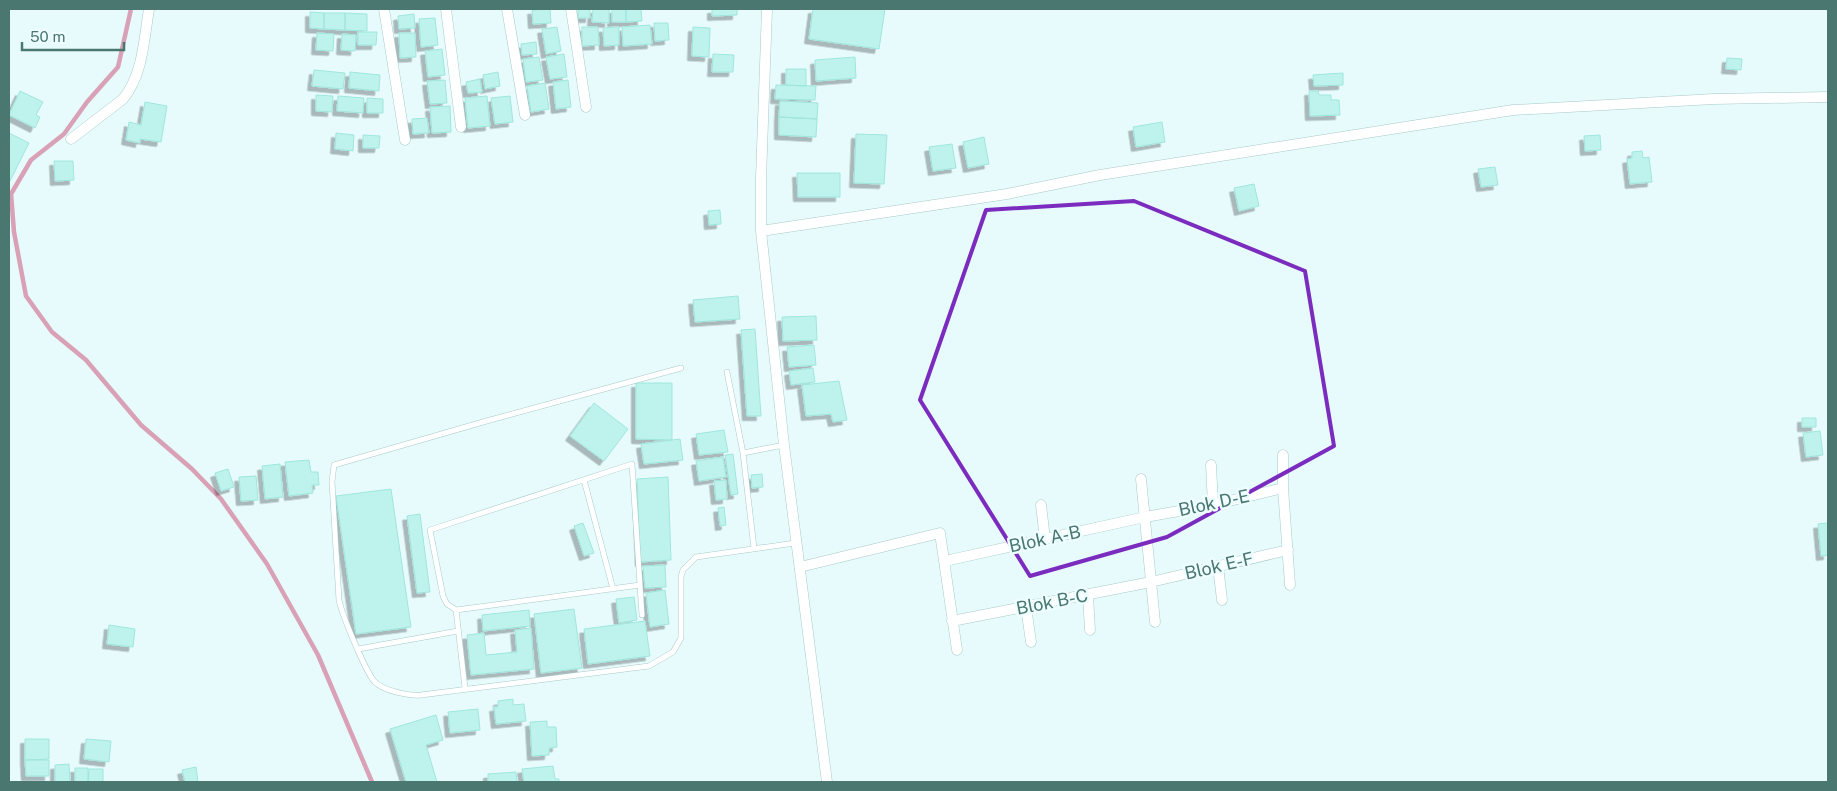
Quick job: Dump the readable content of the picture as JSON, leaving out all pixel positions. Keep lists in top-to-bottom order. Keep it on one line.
{"streets":{"street":["Blok D-E","Blok A-B","Blok E-F","Blok B-C"]},"crossings":[["Blok D-E","Blok A-B"],["Blok E-F","Blok B-C"]],"scale_bar":"50 m"}
